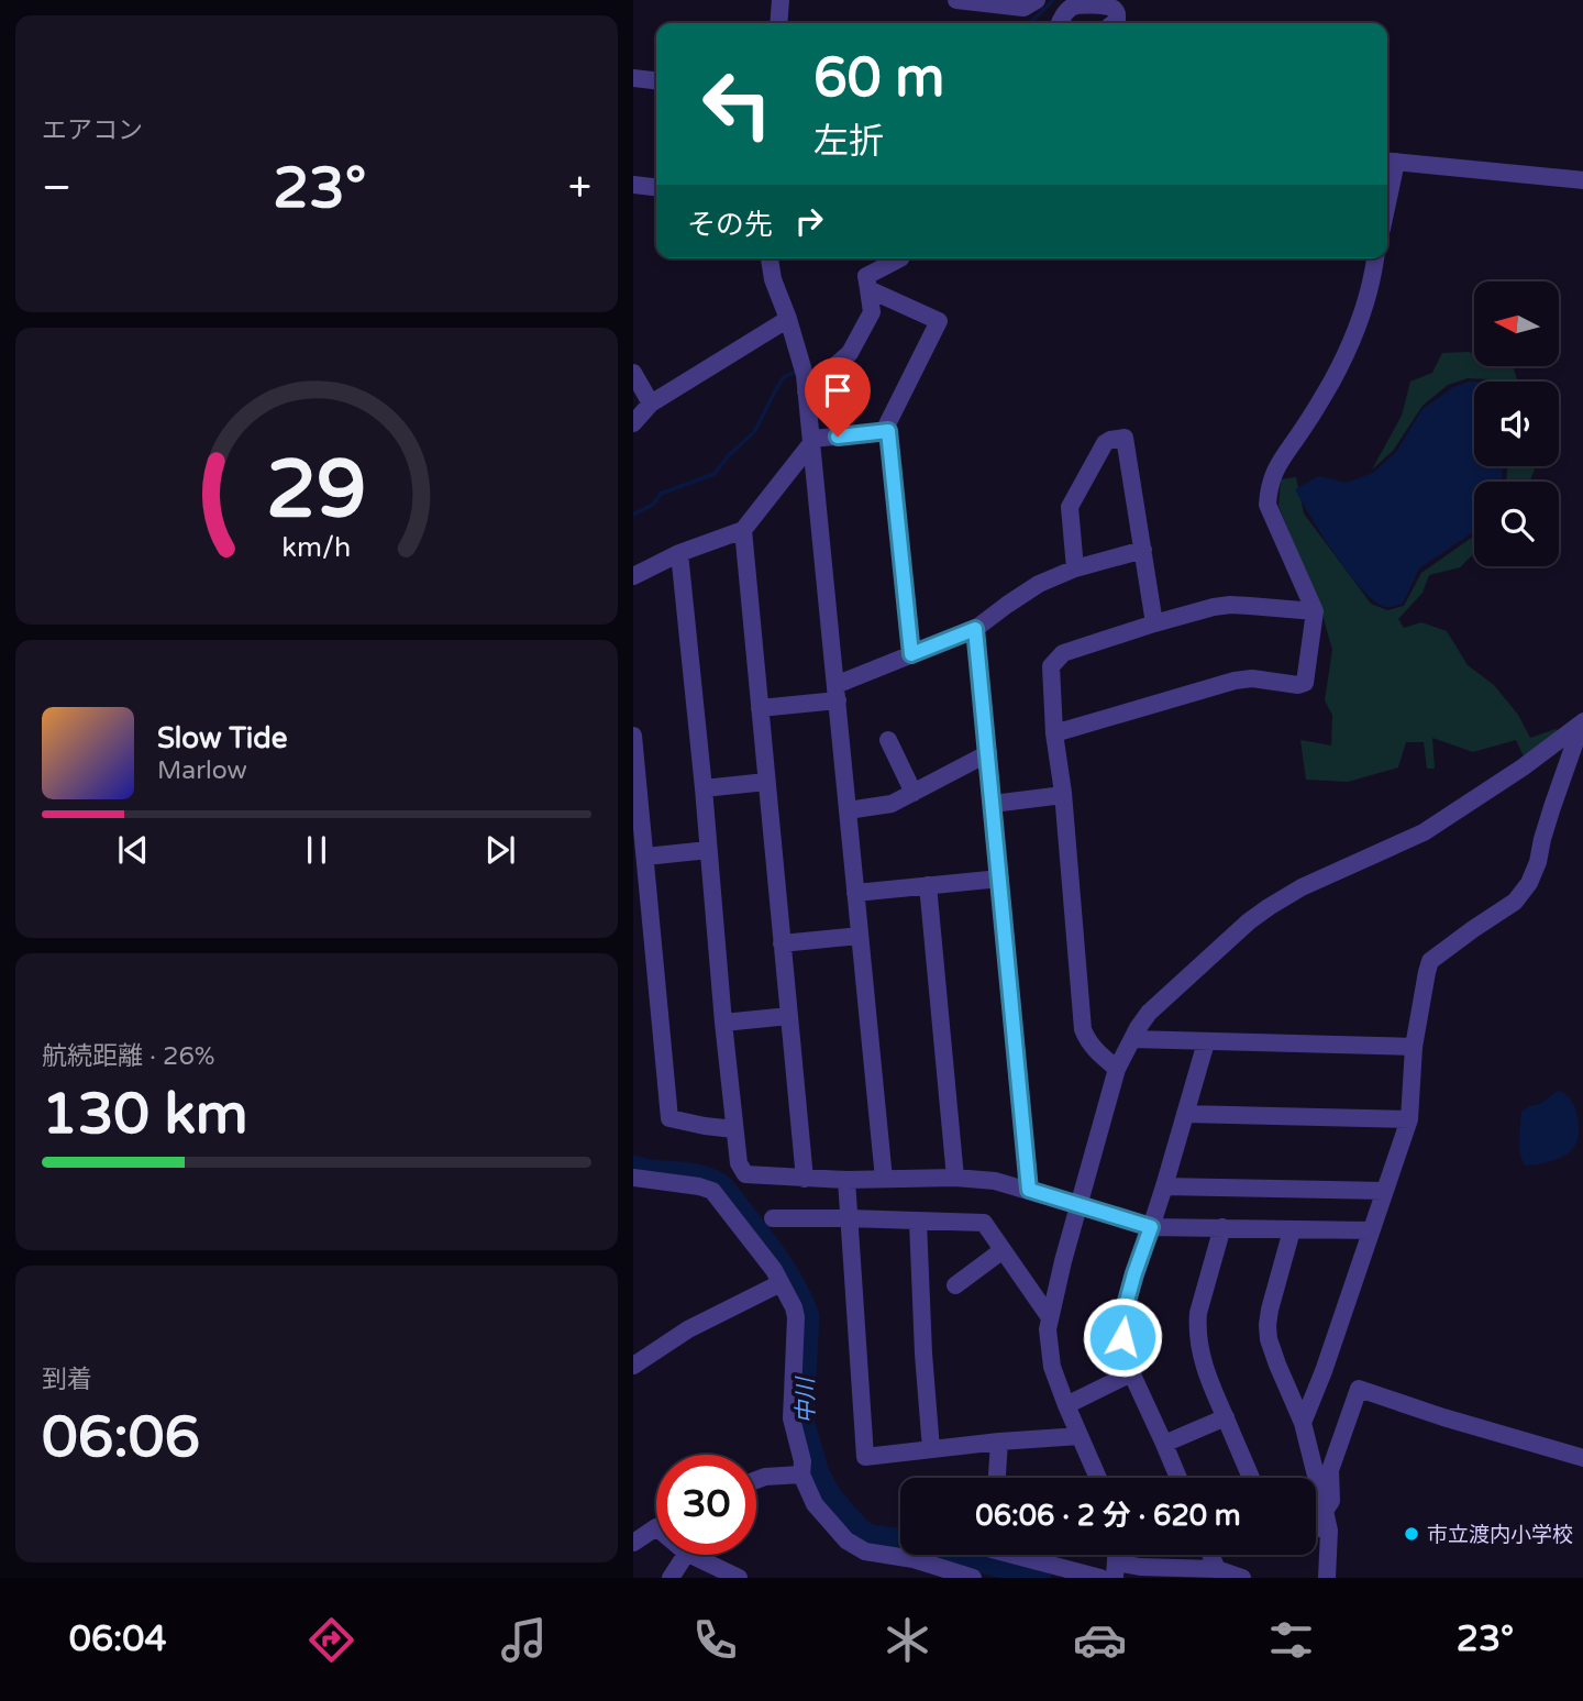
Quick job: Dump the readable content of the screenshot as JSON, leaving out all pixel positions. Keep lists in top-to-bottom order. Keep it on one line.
{"water":["中川"],"places":["市立渡内小学校"],"north":"left","page":{"tile":["エアコン",["航続距離 · 26%","130 km"],["到着","06:06"]],"turn":["60 m","左折"],"heat":["−","23°","+"],"then":"その先","song":["Slow Tide","Marlow"],"limit":"30","trip":"06:06 · 2 分 · 620 m","tabs":["06:04","23°"],"gauge":["29","km/h"]}}
